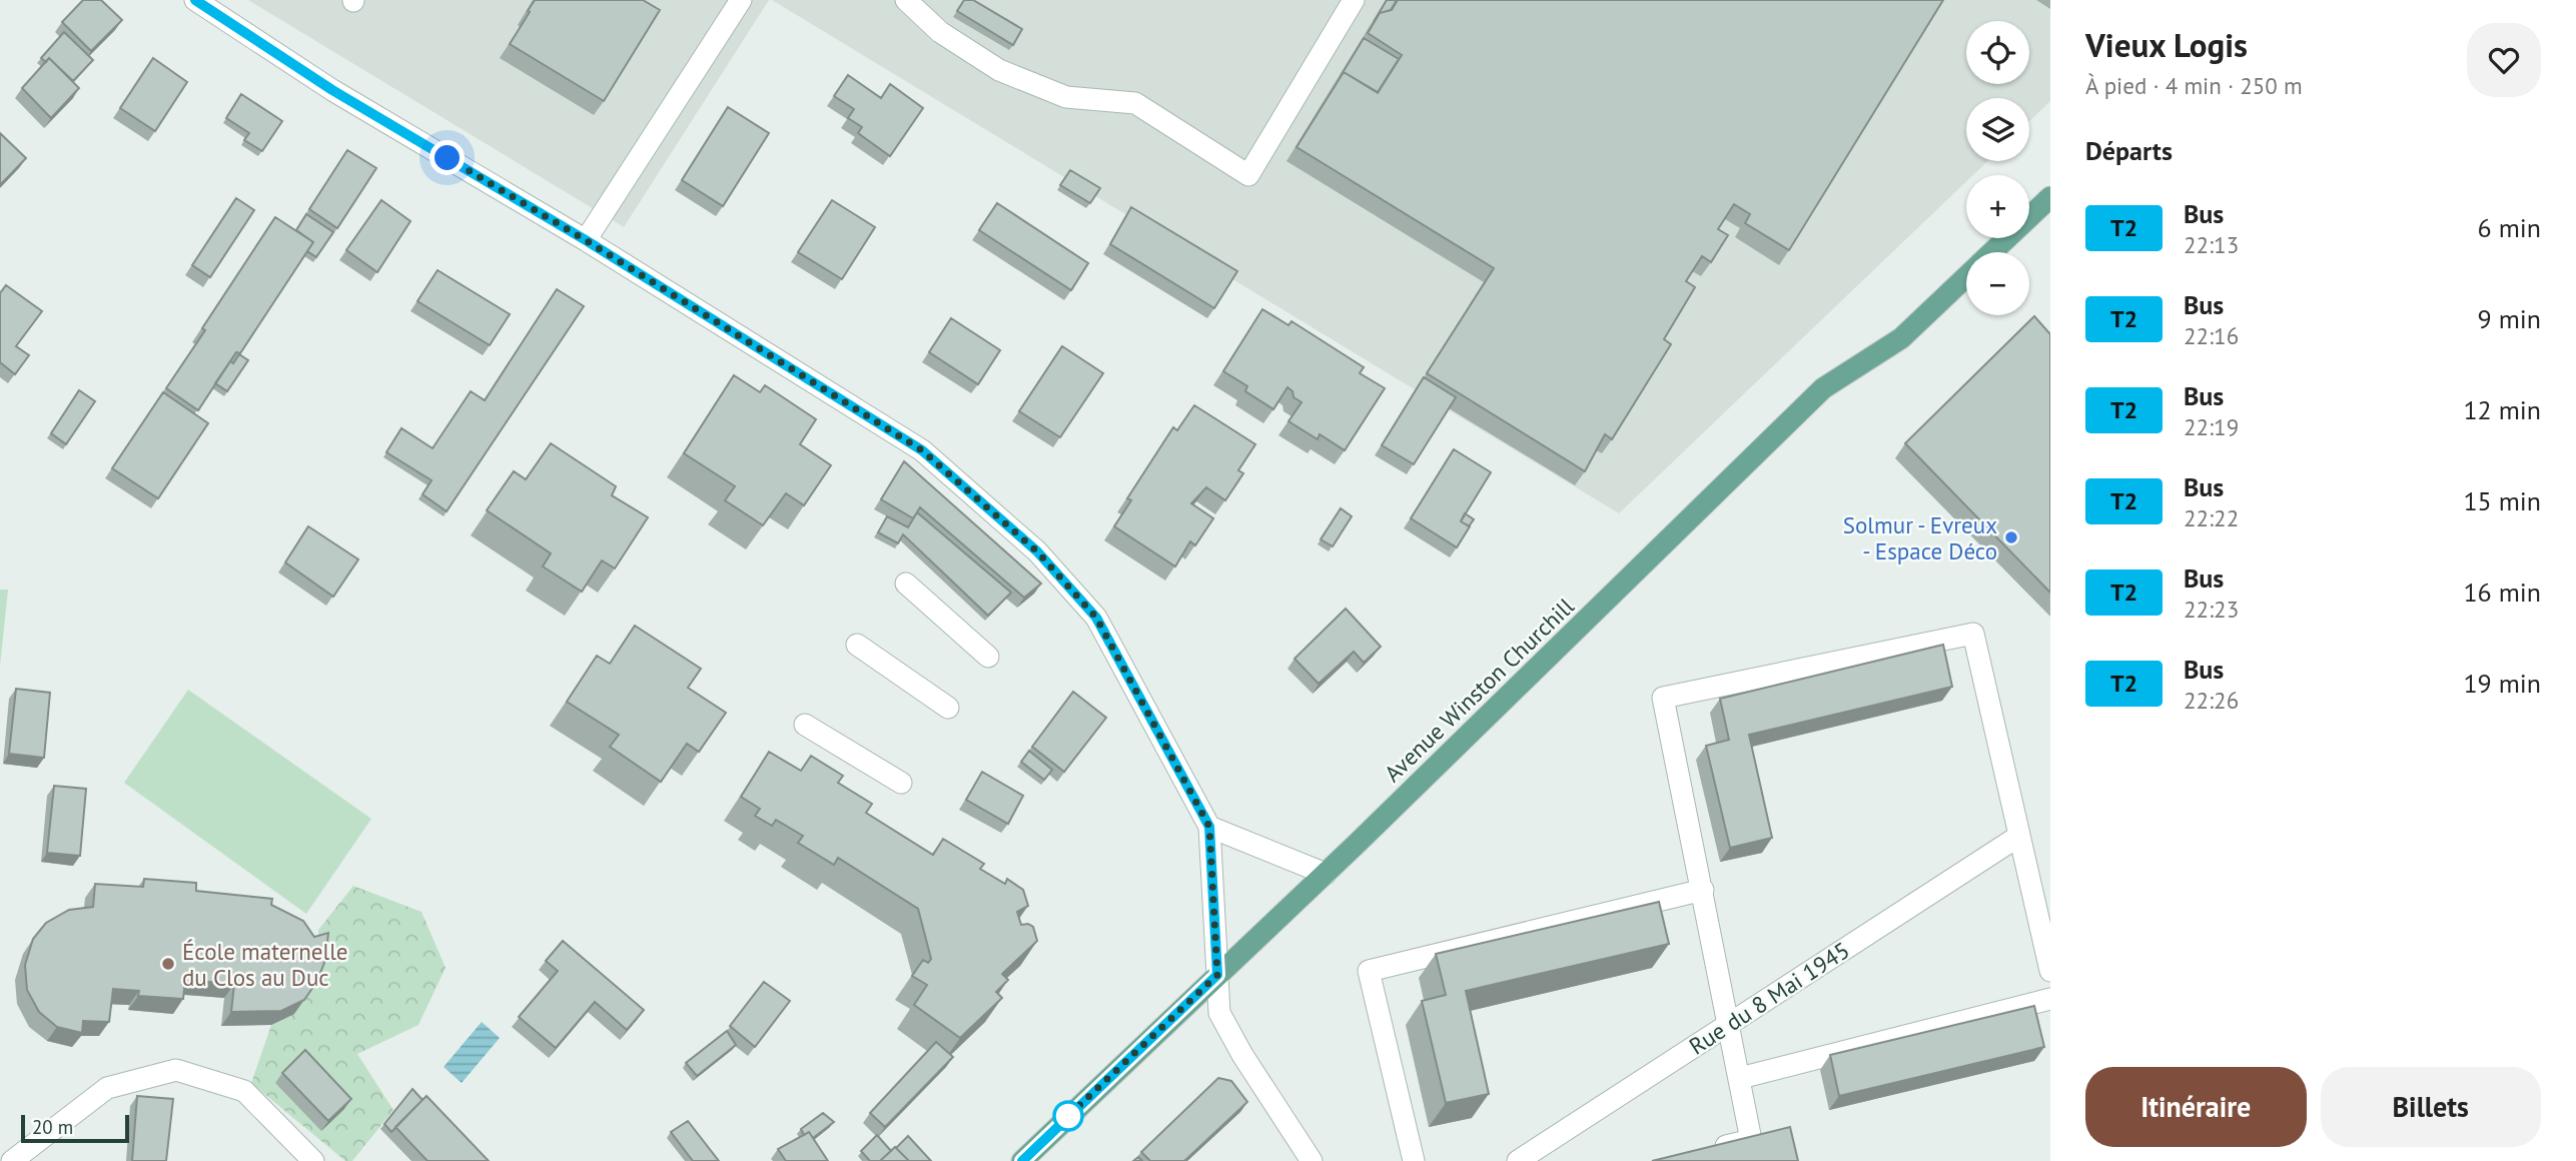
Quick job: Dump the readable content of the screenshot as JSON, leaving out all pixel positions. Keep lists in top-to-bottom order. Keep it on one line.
{"streets":{"main road":["Avenue Winston Churchill"],"street":["Rue du 8 Mai 1945"]},"places":["Solmur - Evreux - Espace Déco","École maternelle du Clos au Duc"],"lines":["bus line T2"],"scale_bar":"20 m","page":{"heading":[["Vieux Logis","À pied · 4 min · 250 m"],"Départs"],"map_buttons":["+","−"],"list":[{"mark":"T2","name":"Bus","note":"22:13","value":"6 min"},{"mark":"T2","name":"Bus","note":"22:16","value":"9 min"},{"mark":"T2","name":"Bus","note":"22:19","value":"12 min"},{"mark":"T2","name":"Bus","note":"22:22","value":"15 min"},{"mark":"T2","name":"Bus","note":"22:23","value":"16 min"},{"mark":"T2","name":"Bus","note":"22:26","value":"19 min"}],"buttons":["Itinéraire","Billets"],"scale":"20 m"}}
